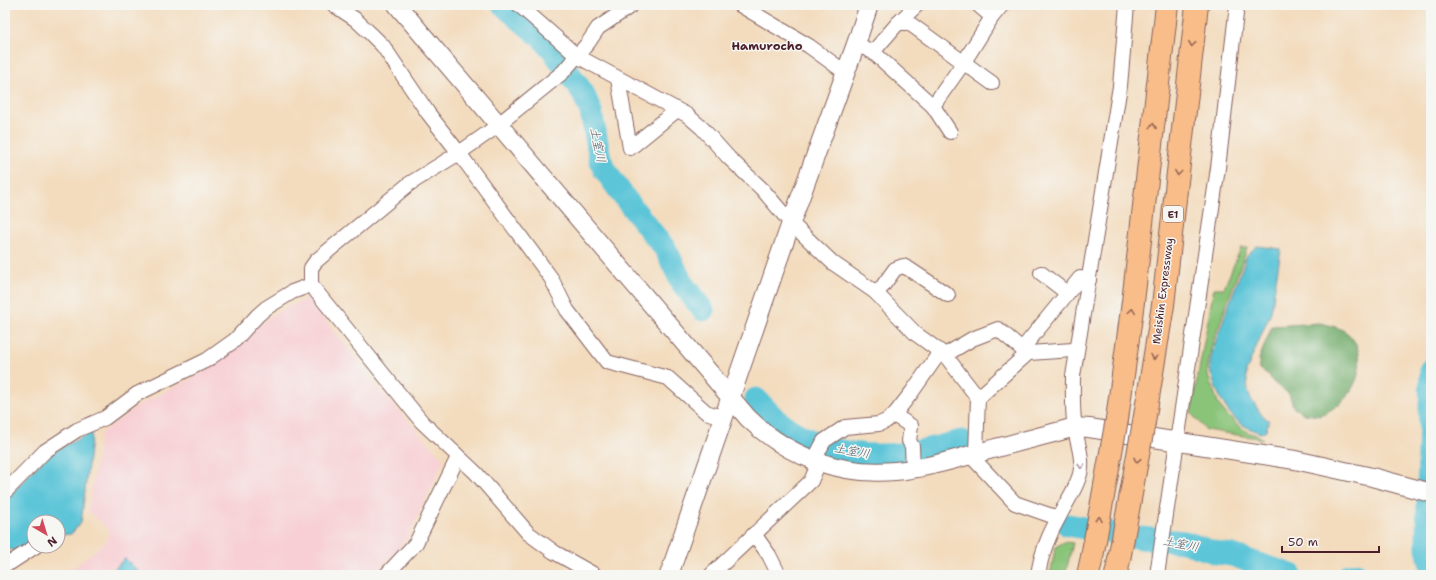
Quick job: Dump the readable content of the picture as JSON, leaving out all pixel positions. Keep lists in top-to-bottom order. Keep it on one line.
{"streets":{"highway":["E1","Meishin Expressway"]},"districts":["Hamurocho"],"water":["土室川"],"scale_bar":"50 m","north":"bottom right"}
